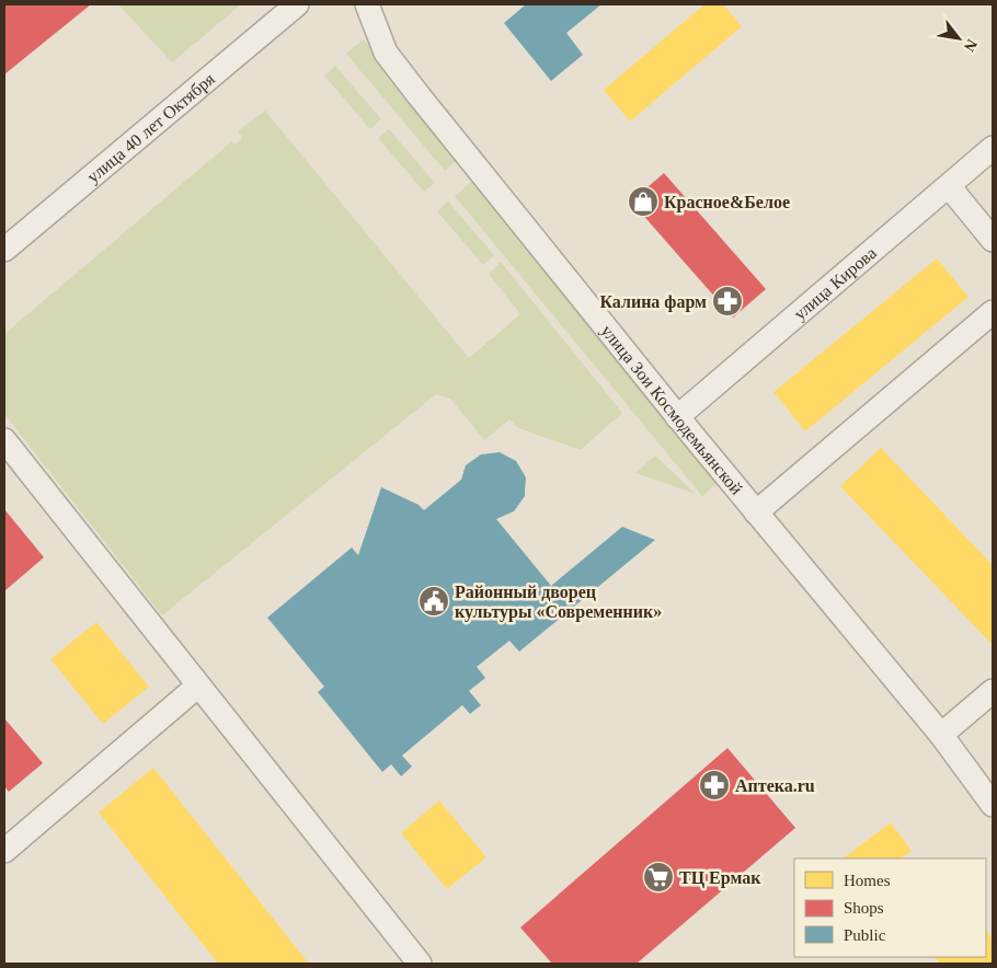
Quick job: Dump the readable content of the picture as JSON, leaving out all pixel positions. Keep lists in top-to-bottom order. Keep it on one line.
{"streets":{"street":["улица 40 лет Октября","улица Кирова","улица Зои Космодемьянской"]},"crossings":[["улица Кирова","улица Зои Космодемьянской"]],"places":{"shop":["Красное&Белое"],"pharmacy":["Калина фарм","Аптека.ru"],"public building":["Районный дворец культуры «Современник»"],"supermarket":["ТЦ Ермак"]},"legend":["Homes","Shops","Public"],"north":"bottom right"}
